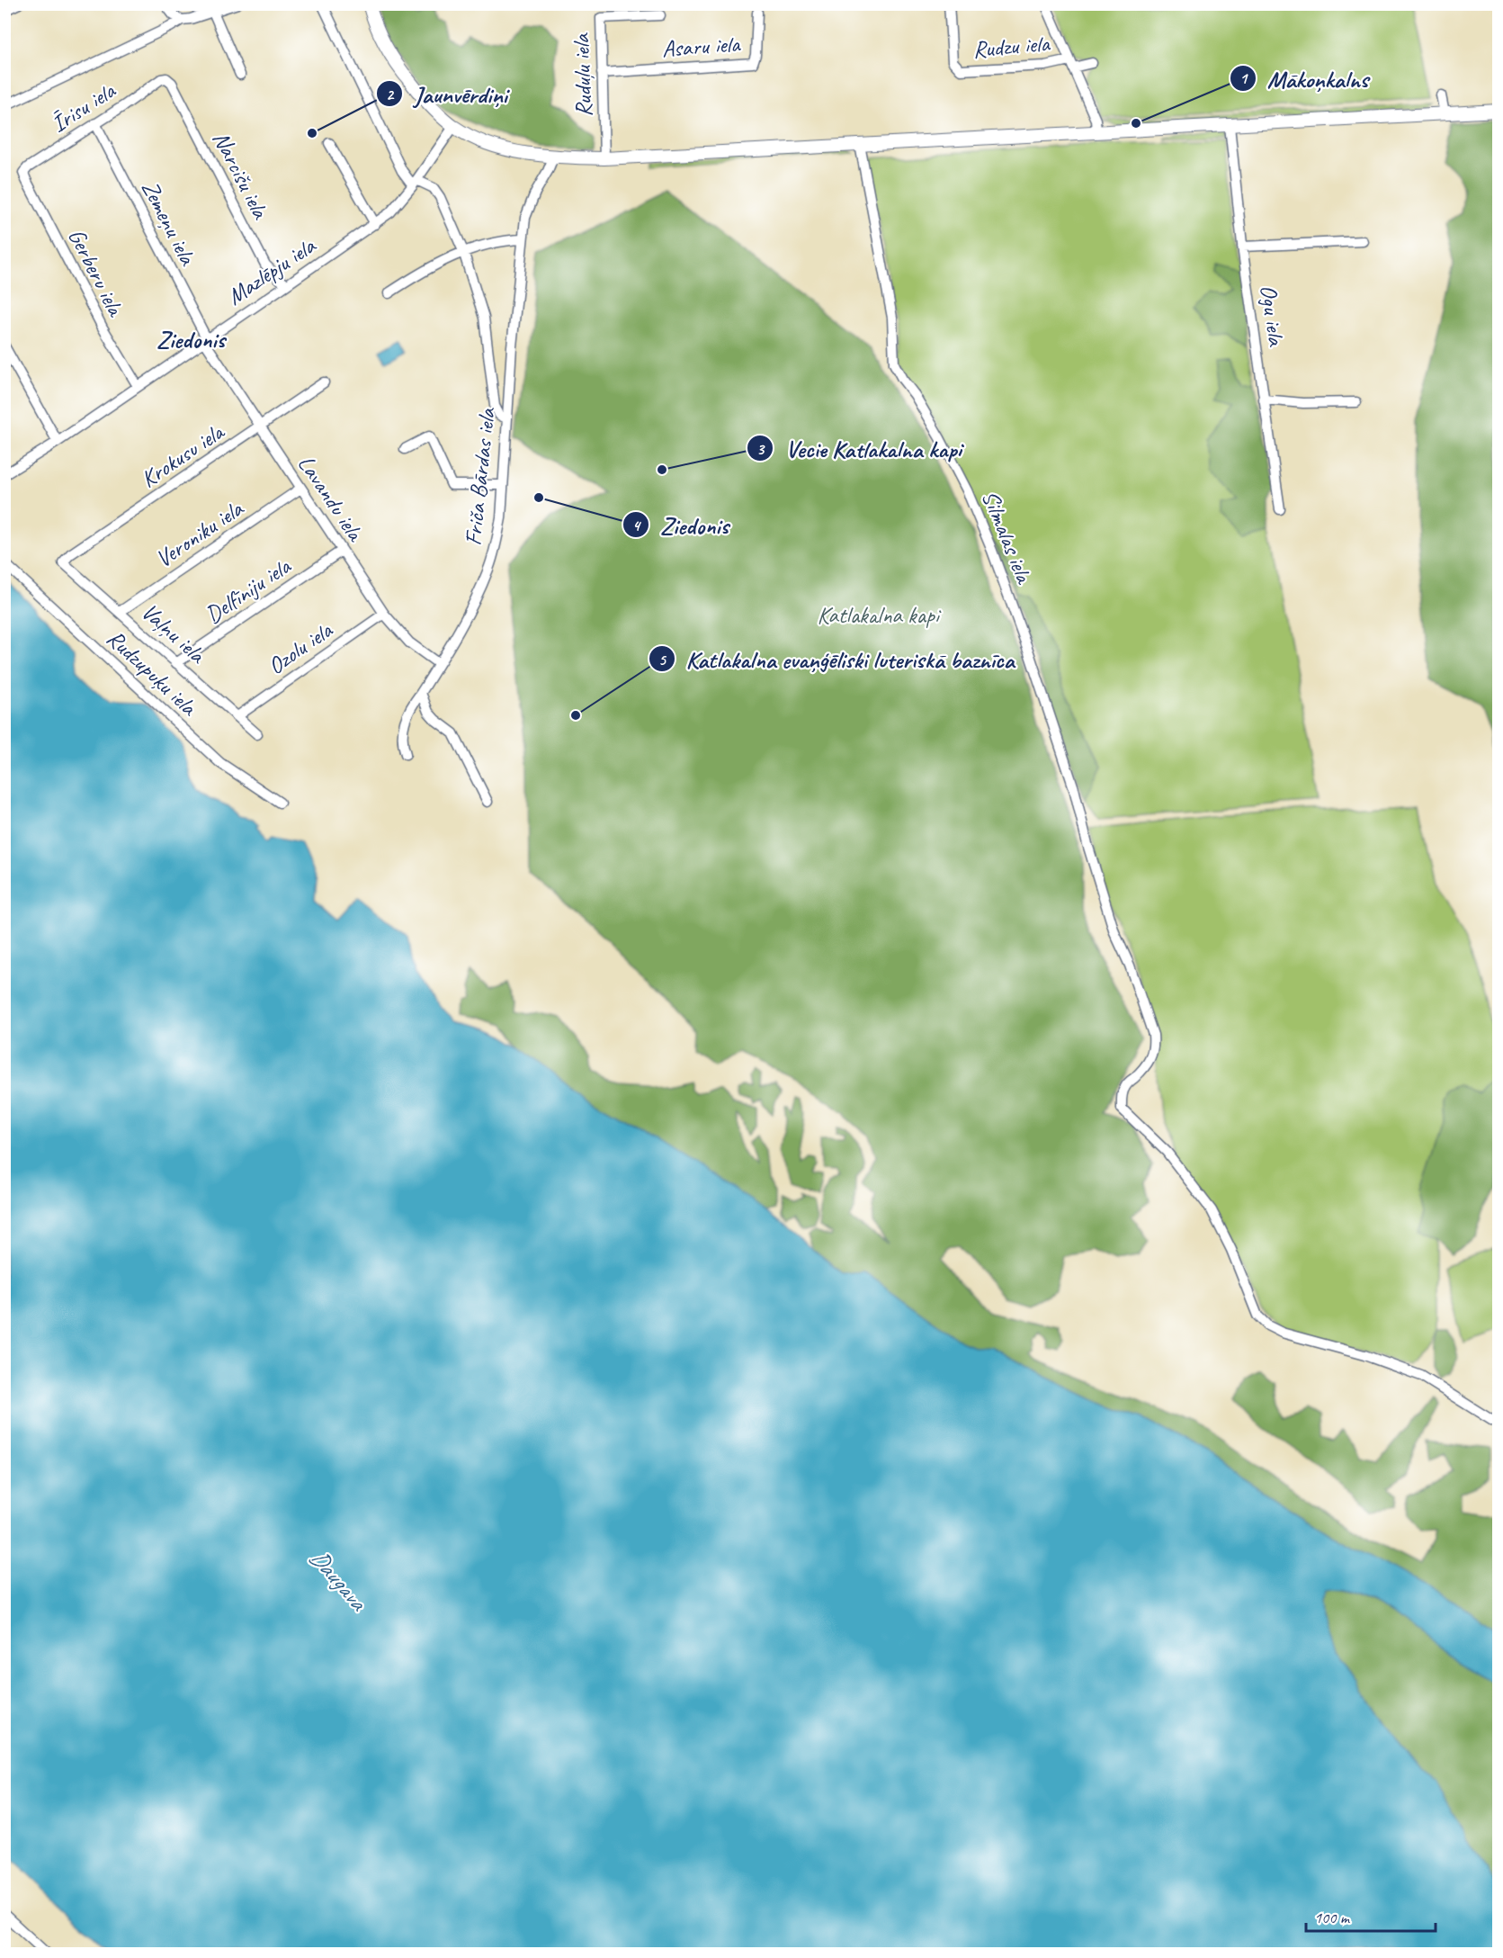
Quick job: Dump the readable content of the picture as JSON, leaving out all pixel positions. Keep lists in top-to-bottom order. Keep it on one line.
{"streets":{"street":["Asaru iela","Rudzu iela","Ruduļu iela","Īrisu iela","Narcišu iela","Zemeņu iela","Mazlēpju iela","Gerberu iela","Ogu iela","Krokusu iela","Friča Bārdas iela","Lavandu iela","Veroniku iela","Silmalas iela","Delfīniju iela","Vaļņu iela","Ozolu iela","Rudzupuķu iela"]},"crossings":[["Asaru iela","Ruduļu iela"],["Īrisu iela","Narcišu iela"],["Īrisu iela","Zemeņu iela"],["Īrisu iela","Gerberu iela"],["Narcišu iela","Mazlēpju iela"],["Zemeņu iela","Mazlēpju iela"],["Zemeņu iela","Lavandu iela"],["Mazlēpju iela","Gerberu iela"],["Mazlēpju iela","Lavandu iela"],["Krokusu iela","Lavandu iela"],["Krokusu iela","Vaļņu iela"],["Friča Bārdas iela","Lavandu iela"],["Lavandu iela","Veroniku iela"],["Lavandu iela","Delfīniju iela"],["Lavandu iela","Ozolu iela"],["Veroniku iela","Vaļņu iela"],["Delfīniju iela","Vaļņu iela"],["Vaļņu iela","Ozolu iela"]],"districts":["Ziedonis"],"water":["Daugava"],"parks":["Katlakalna kapi"],"places":["Mākoņkalns","Jaunvērdiņi","Vecie Katlakalna kapi","Ziedonis","Katlakalna evaņģēliski luteriskā baznīca"],"scale_bar":"100 m"}
